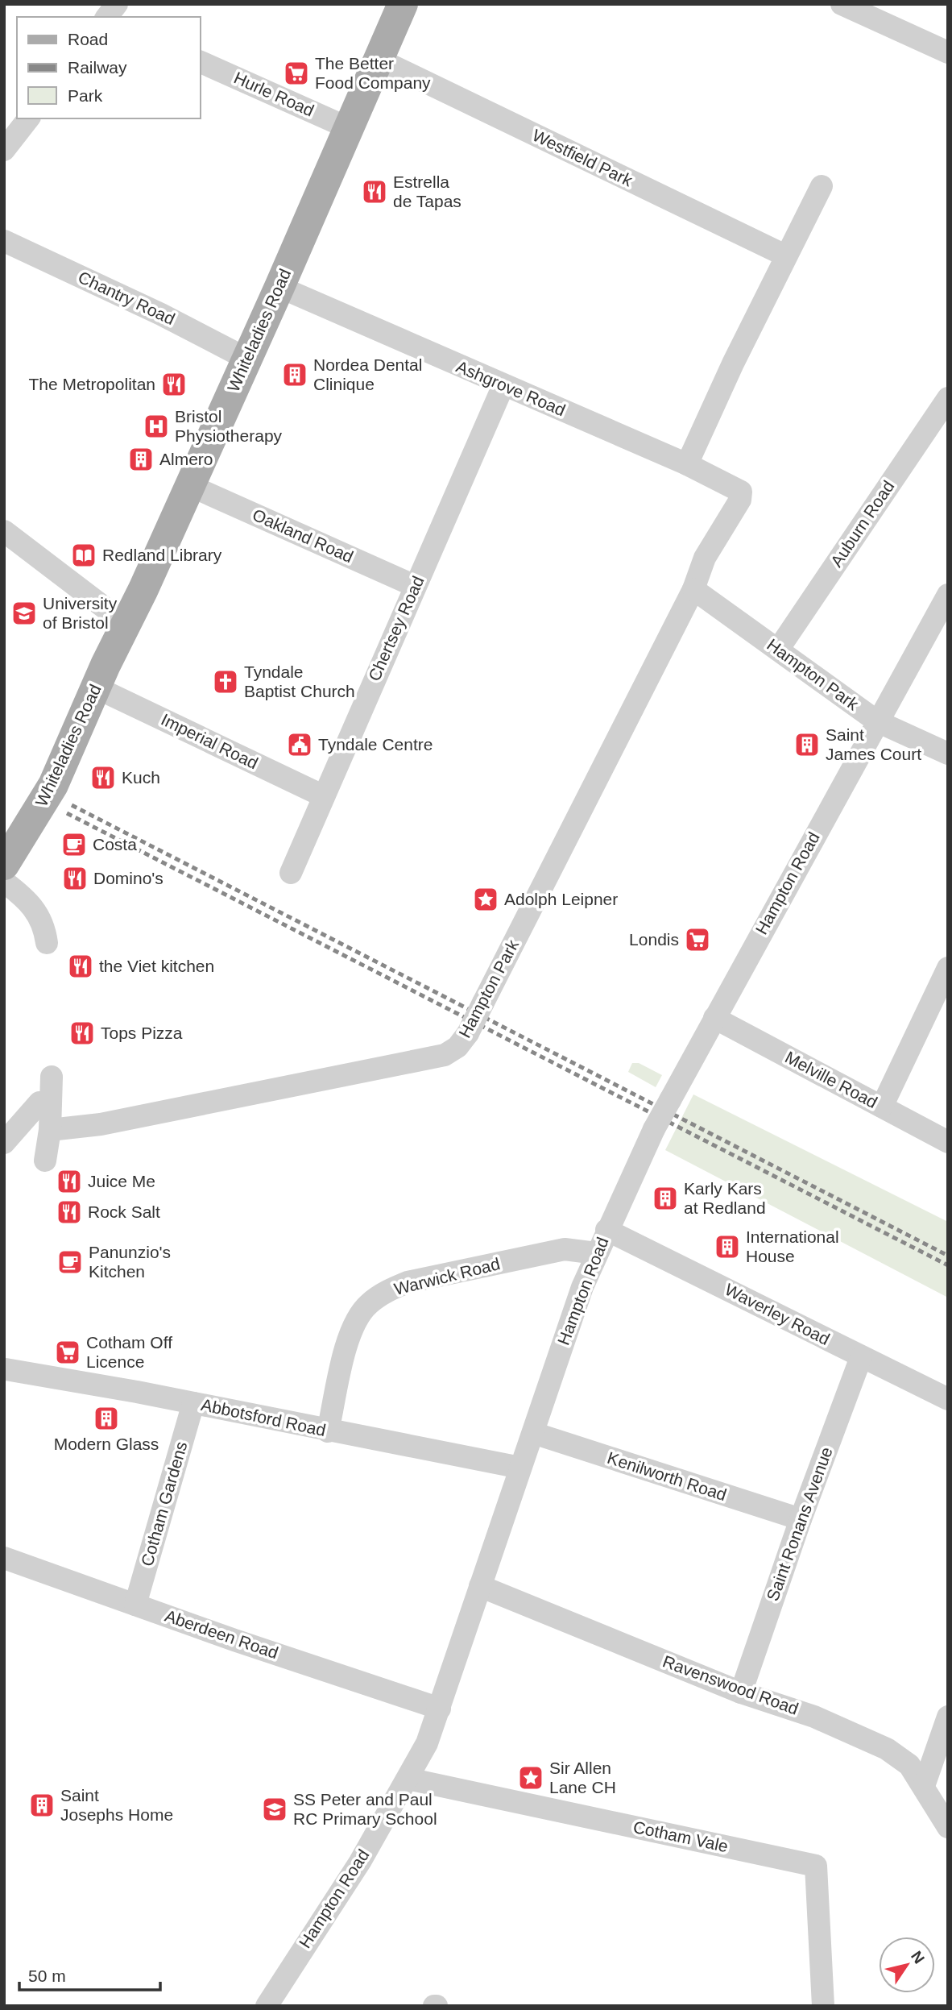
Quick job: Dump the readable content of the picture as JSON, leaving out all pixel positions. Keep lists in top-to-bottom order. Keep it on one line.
{"streets":{"main road":["Whiteladies Road"],"street":["Hurle Road","Westfield Park","Chantry Road","Ashgrove Road","Auburn Road","Oakland Road","Chertsey Road","Hampton Park","Imperial Road","Hampton Road","Melville Road","Warwick Road","Waverley Road","Abbotsford Road","Kenilworth Road","Cotham Gardens","Saint Ronans Avenue","Aberdeen Road","Ravenswood Road","Cotham Vale"]},"crossings":[["Hurle Road","Whiteladies Road"],["Westfield Park","Whiteladies Road"],["Chantry Road","Whiteladies Road"],["Whiteladies Road","Ashgrove Road"],["Whiteladies Road","Oakland Road"],["Whiteladies Road","Imperial Road"],["Ashgrove Road","Chertsey Road"],["Ashgrove Road","Hampton Park"],["Auburn Road","Hampton Park"],["Oakland Road","Chertsey Road"],["Chertsey Road","Imperial Road"],["Hampton Park","Hampton Road"],["Hampton Road","Melville Road"],["Hampton Road","Warwick Road"],["Hampton Road","Waverley Road"],["Hampton Road","Abbotsford Road"],["Hampton Road","Kenilworth Road"],["Hampton Road","Aberdeen Road"],["Hampton Road","Ravenswood Road"],["Hampton Road","Cotham Vale"],["Warwick Road","Abbotsford Road"],["Waverley Road","Saint Ronans Avenue"],["Abbotsford Road","Cotham Gardens"],["Kenilworth Road","Saint Ronans Avenue"],["Cotham Gardens","Aberdeen Road"],["Saint Ronans Avenue","Ravenswood Road"]],"places":{"supermarket":["The Better Food Company","Londis","Cotham Off Licence"],"restaurant":["Estrella de Tapas","The Metropolitan","Kuch","Domino's","the Viet kitchen","Tops Pizza","Juice Me","Rock Salt"],"building":["Nordea Dental Clinique","Almero","Saint James Court","Karly Kars at Redland","International House","Modern Glass","Saint Josephs Home"],"hospital":["Bristol Physiotherapy"],"library":["Redland Library"],"school or university":["University of Bristol","SS Peter and Paul RC Primary School"],"church":["Tyndale Baptist Church"],"public building":["Tyndale Centre"],"cafe":["Costa","Panunzio's Kitchen"],"place":["Adolph Leipner","Sir Allen Lane CH"]},"legend":["Road","Railway","Park"],"scale_bar":"50 m","north":"top right"}
